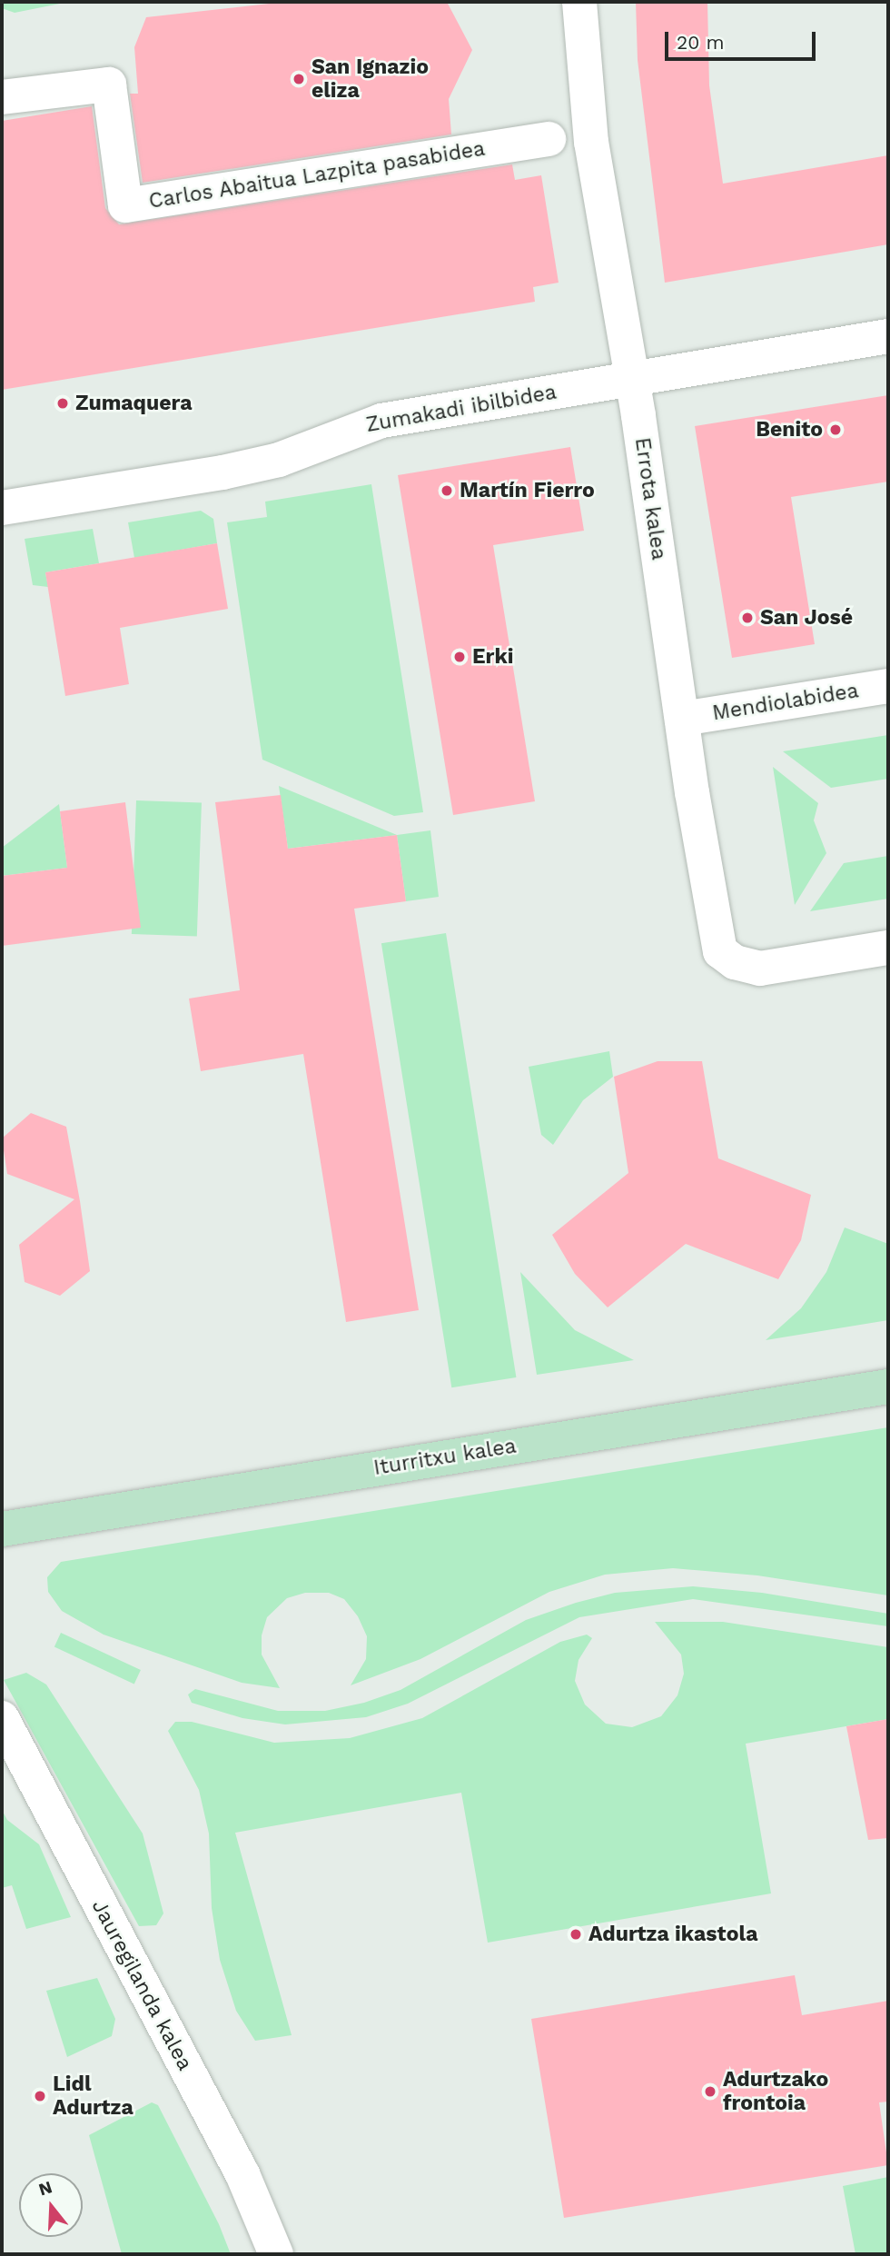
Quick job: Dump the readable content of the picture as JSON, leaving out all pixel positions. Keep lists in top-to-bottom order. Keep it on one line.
{"streets":{"main road":["Iturritxu kalea"],"street":["Carlos Abaitua Lazpita pasabidea","Zumakadi ibilbidea","Errota kalea","Mendiolabidea","Jauregilanda kalea"]},"crossings":[["Zumakadi ibilbidea","Errota kalea"],["Errota kalea","Mendiolabidea"]],"places":["San Ignazio eliza","Zumaquera","Benito","Martín Fierro","San José","Erki","Adurtza ikastola","Adurtzako frontoia","Lidl Adurtza"],"scale_bar":"20 m","north":"top"}
